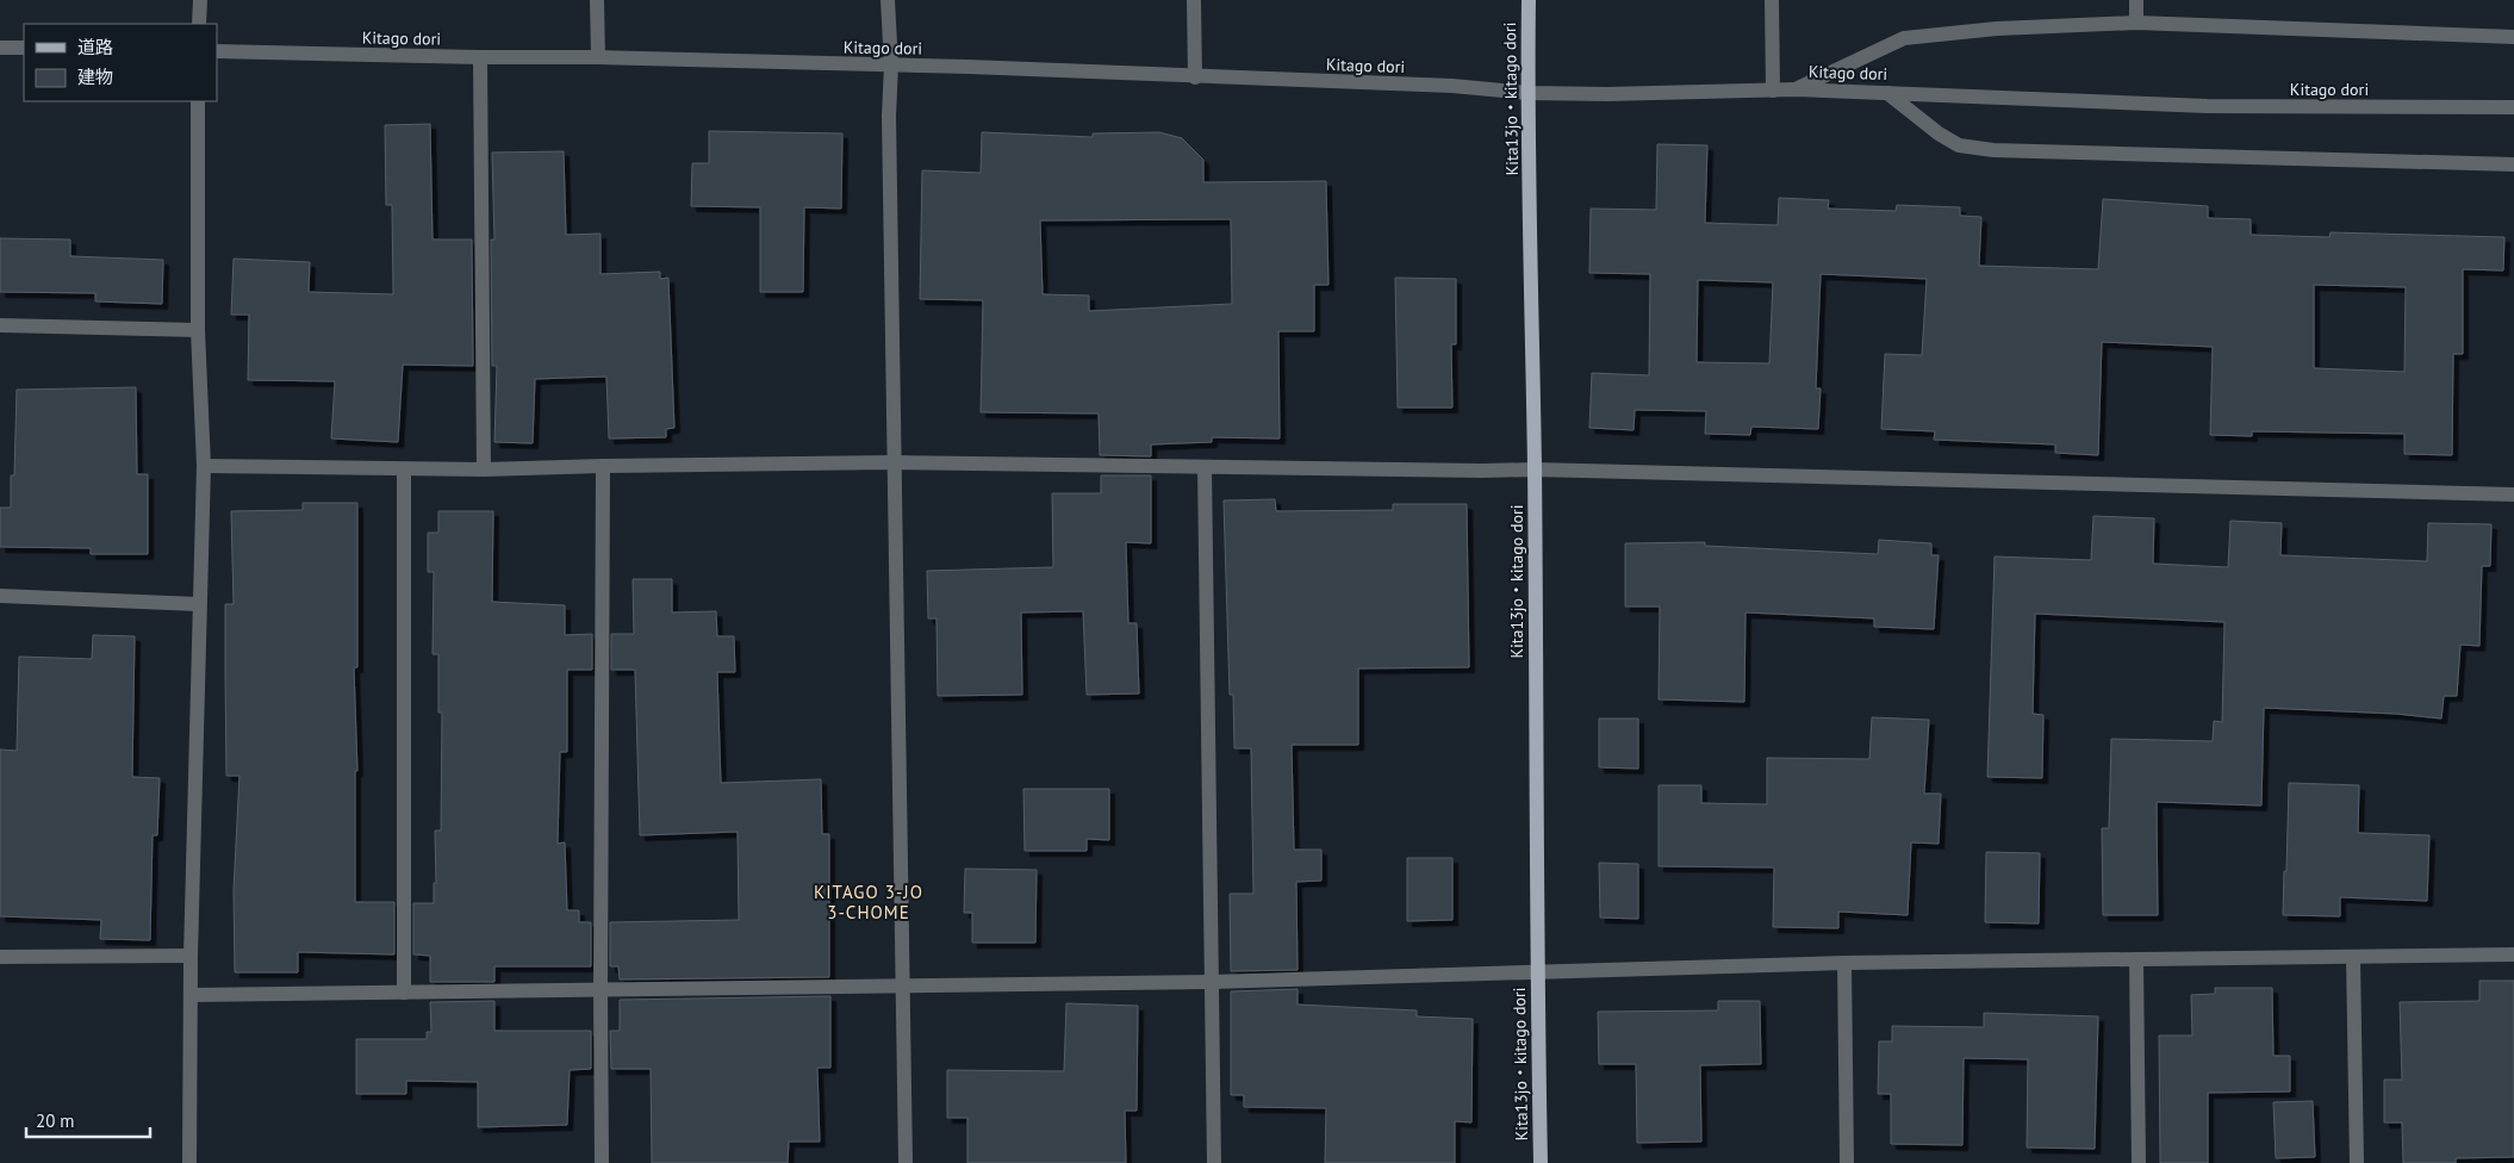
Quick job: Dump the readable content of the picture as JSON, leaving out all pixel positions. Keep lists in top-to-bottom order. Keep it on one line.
{"streets":{"main road":["Kita13jo・kitago dori"],"street":["Kitago dori"]},"crossings":[["Kitago dori","Kita13jo・kitago dori"]],"districts":["KITAGO 3-JO 3-CHOME"],"legend":["道路","建物"],"scale_bar":"20 m"}
